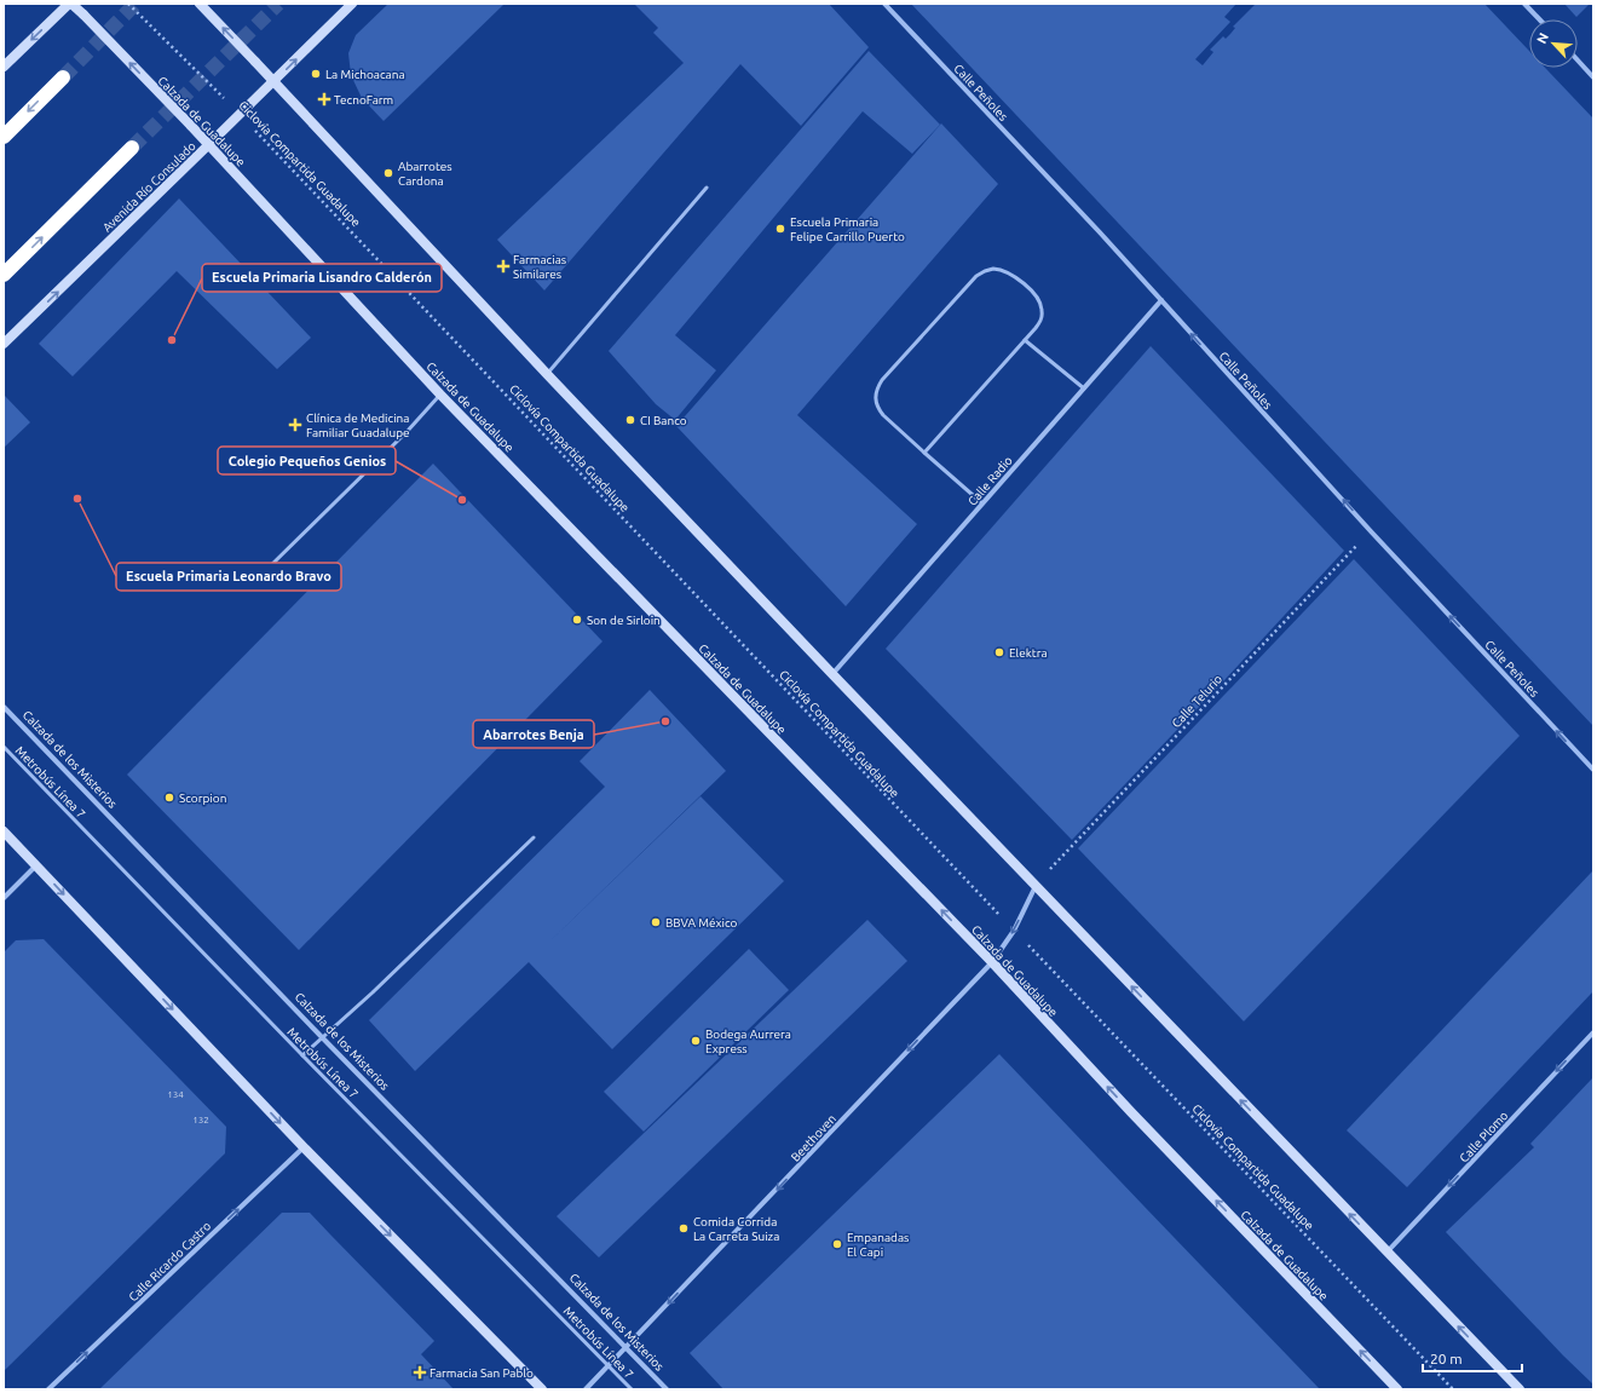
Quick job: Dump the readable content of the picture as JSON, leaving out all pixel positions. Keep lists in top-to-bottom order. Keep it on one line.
{"streets":{"main road":["Calzada de Guadalupe","Avenida Río Consulado"],"street":["Calle Peñoles","Calle Radio","Calzada de los Misterios","Calle Plomo","Beethoven","Calle Ricardo Castro"],"lane":["Metrobús Línea 7"],"path":["Ciclovía Compartida Guadalupe","Calle Telurio"]},"crossings":[["Calle Peñoles","Calle Radio"],["Calle Peñoles","Calle Telurio"],["Calzada de Guadalupe","Avenida Río Consulado"],["Calzada de Guadalupe","Beethoven"],["Ciclovía Compartida Guadalupe","Avenida Río Consulado"],["Calle Telurio","Beethoven"],["Calzada de los Misterios","Beethoven"],["Metrobús Línea 7","Beethoven"]],"one_way":["Calle Peñoles","Avenida Río Consulado","Calle Plomo","Beethoven","Calle Ricardo Castro"],"places":{"other":["La Michoacana","Abarrotes Cardona","Escuela Primaria Felipe Carrillo Puerto","Escuela Primaria Lisandro Calderón","CI Banco","Escuela Primaria Leonardo Bravo","Colegio Pequeños Genios","Son de Sirloin","Elektra","Abarrotes Benja","Scorpion","BBVA México","Bodega Aurrera Express","Comida Corrida La Carreta Suiza","Empanadas El Capi"],"health":["TecnoFarm","Farmacias Similares","Clínica de Medicina Familiar Guadalupe","Farmacia San Pablo"]},"house_numbers":["134","132"],"scale_bar":"20 m","north":"top left"}
